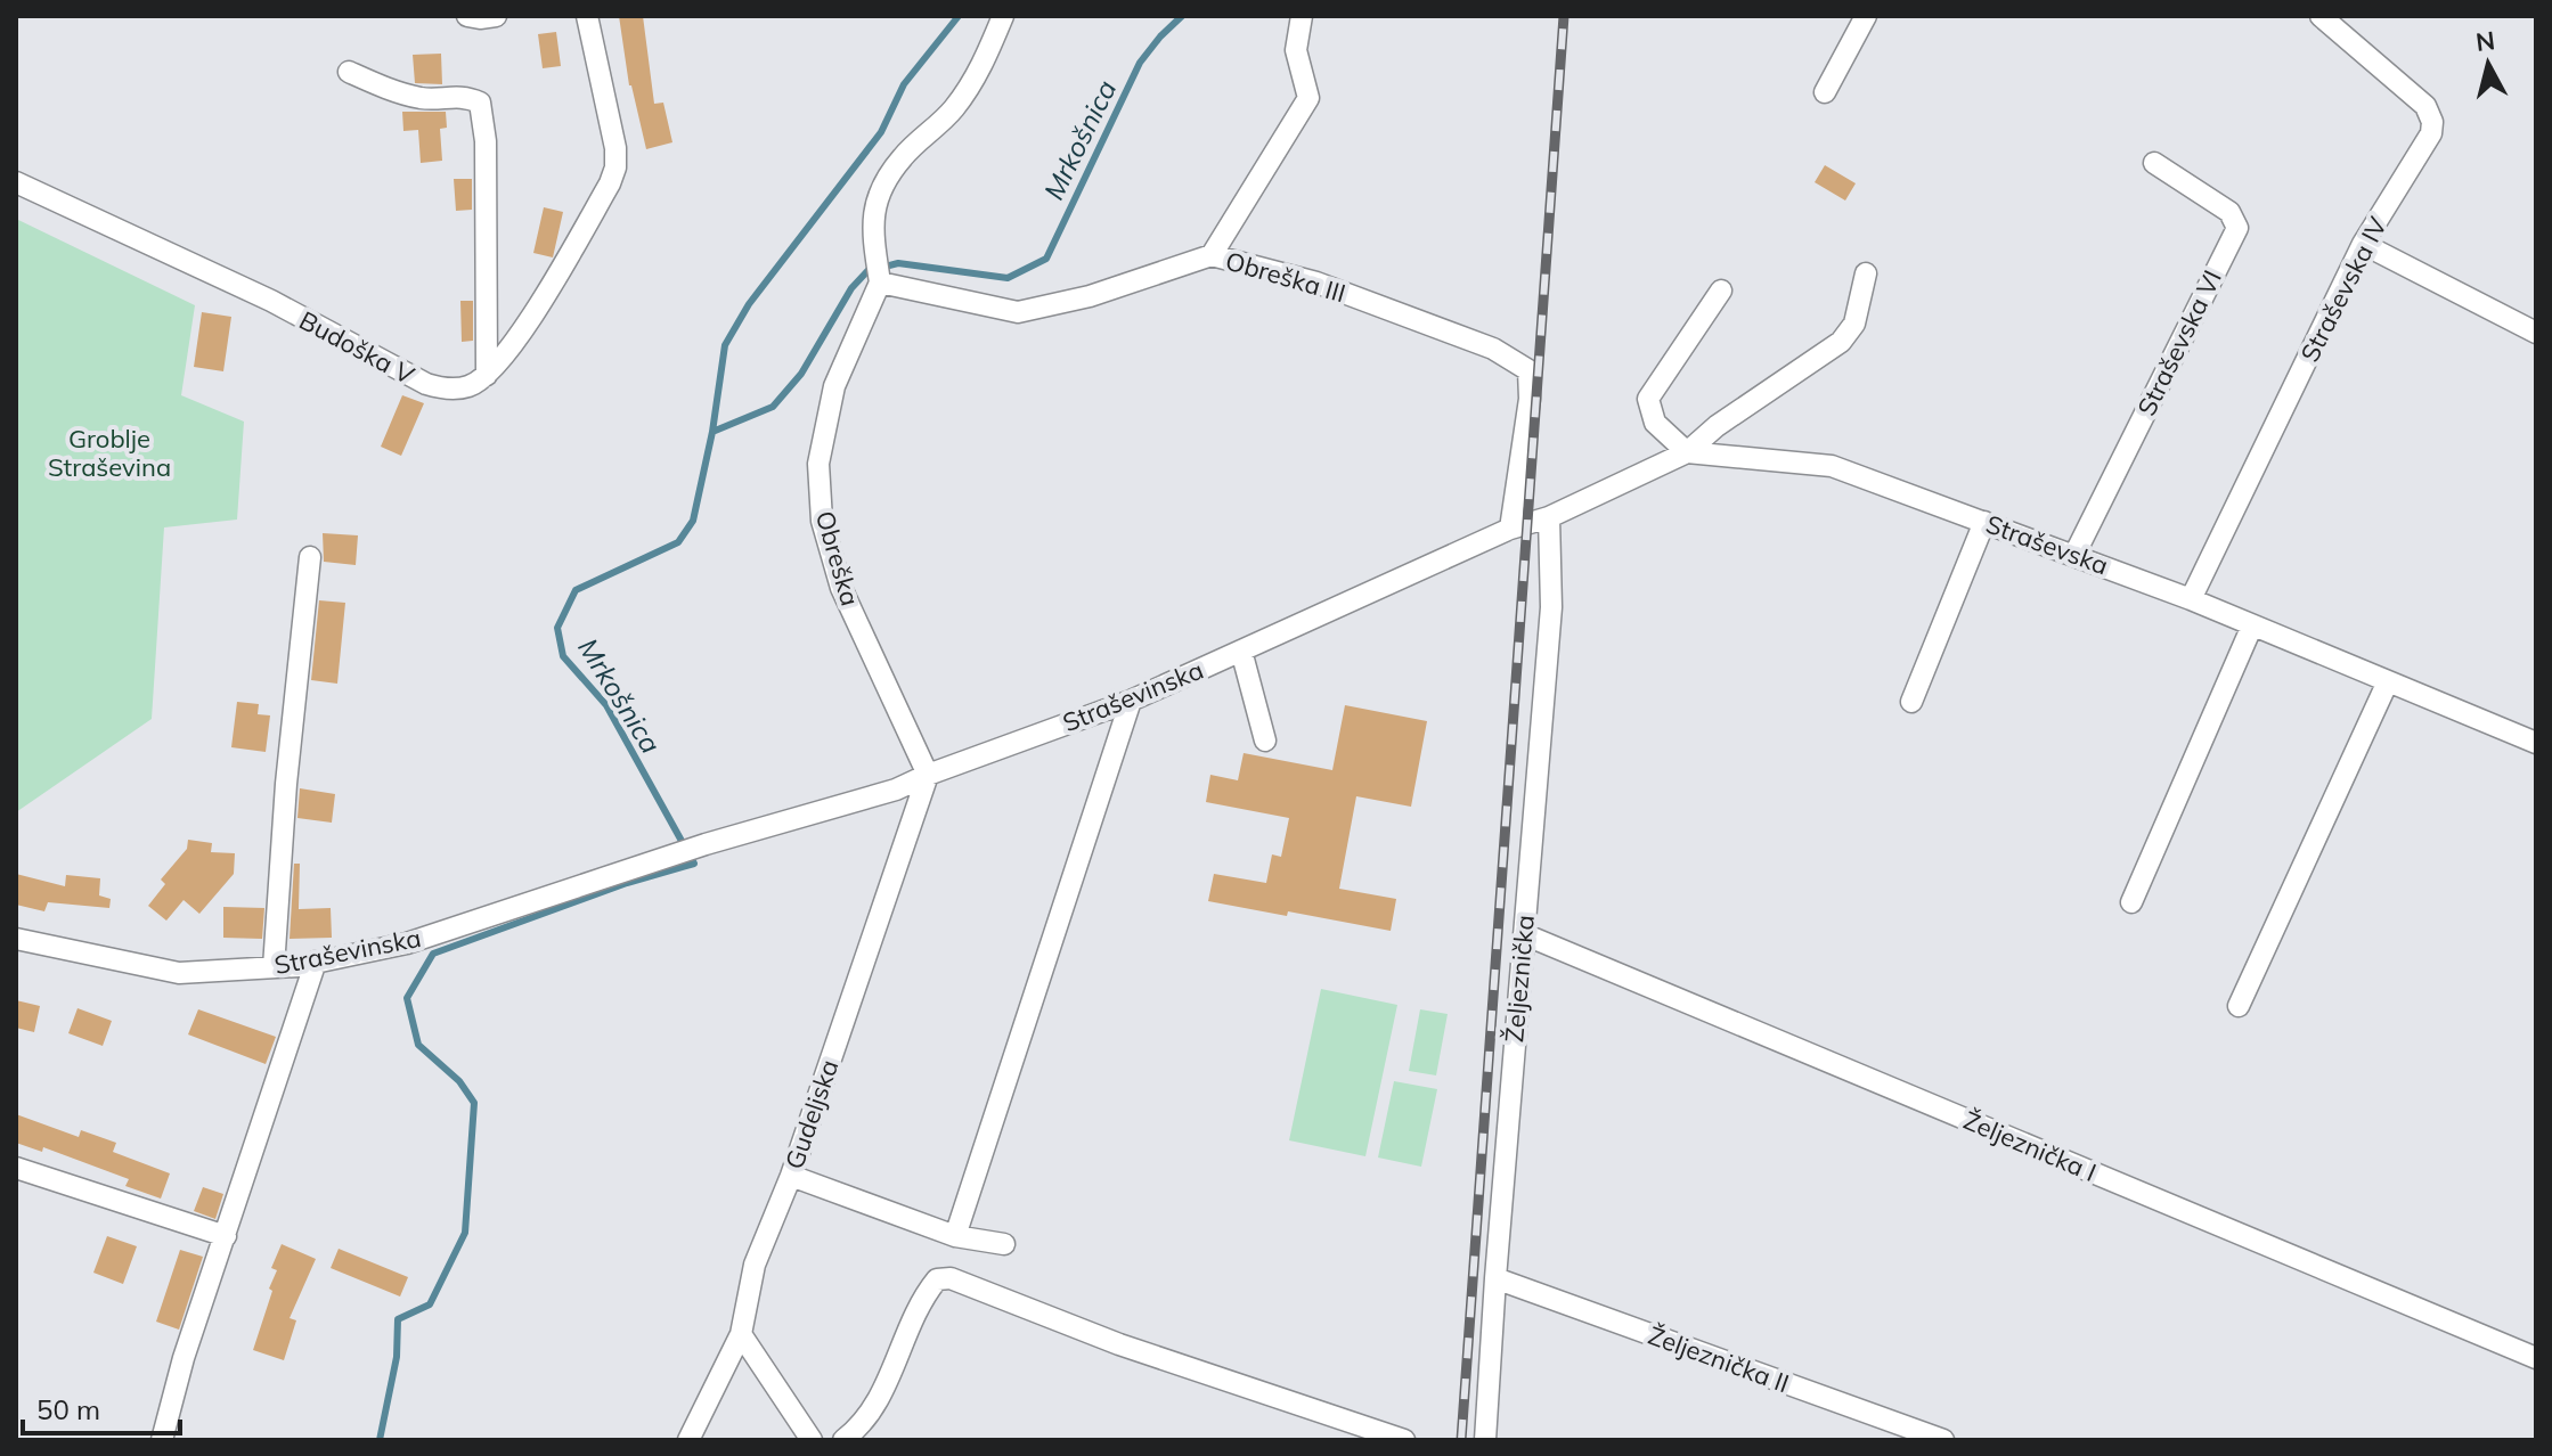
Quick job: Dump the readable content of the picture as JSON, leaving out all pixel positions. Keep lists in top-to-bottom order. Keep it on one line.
{"streets":{"street":["Obreška III","Straševska IV","Straševska VI","Budoška V","Straševska","Obreška","Straševinska","Željeznička","Gudeljska","Željeznička I","Željeznička II"]},"crossings":[["Obreška III","Obreška"],["Obreška III","Straševinska"],["Straševska IV","Straševska"],["Straševska VI","Straševska"],["Obreška","Straševinska"],["Obreška","Gudeljska"],["Straševinska","Željeznička"],["Straševinska","Gudeljska"],["Željeznička","Željeznička I"],["Željeznička","Željeznička II"]],"water":["Mrkošnica"],"parks":["Groblje Straševina"],"scale_bar":"50 m","north":"top"}
